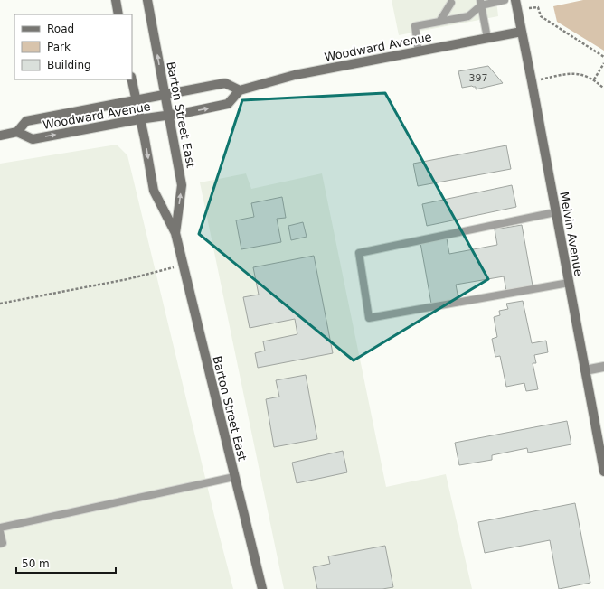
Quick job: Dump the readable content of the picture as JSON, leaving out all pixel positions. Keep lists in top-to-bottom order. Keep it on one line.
{"streets":{"main road":["Woodward Avenue","Barton Street East","Melvin Avenue"]},"crossings":[["Woodward Avenue","Barton Street East"],["Woodward Avenue","Melvin Avenue"]],"house_numbers":["397"],"legend":["Road","Park","Building"],"scale_bar":"50 m"}
